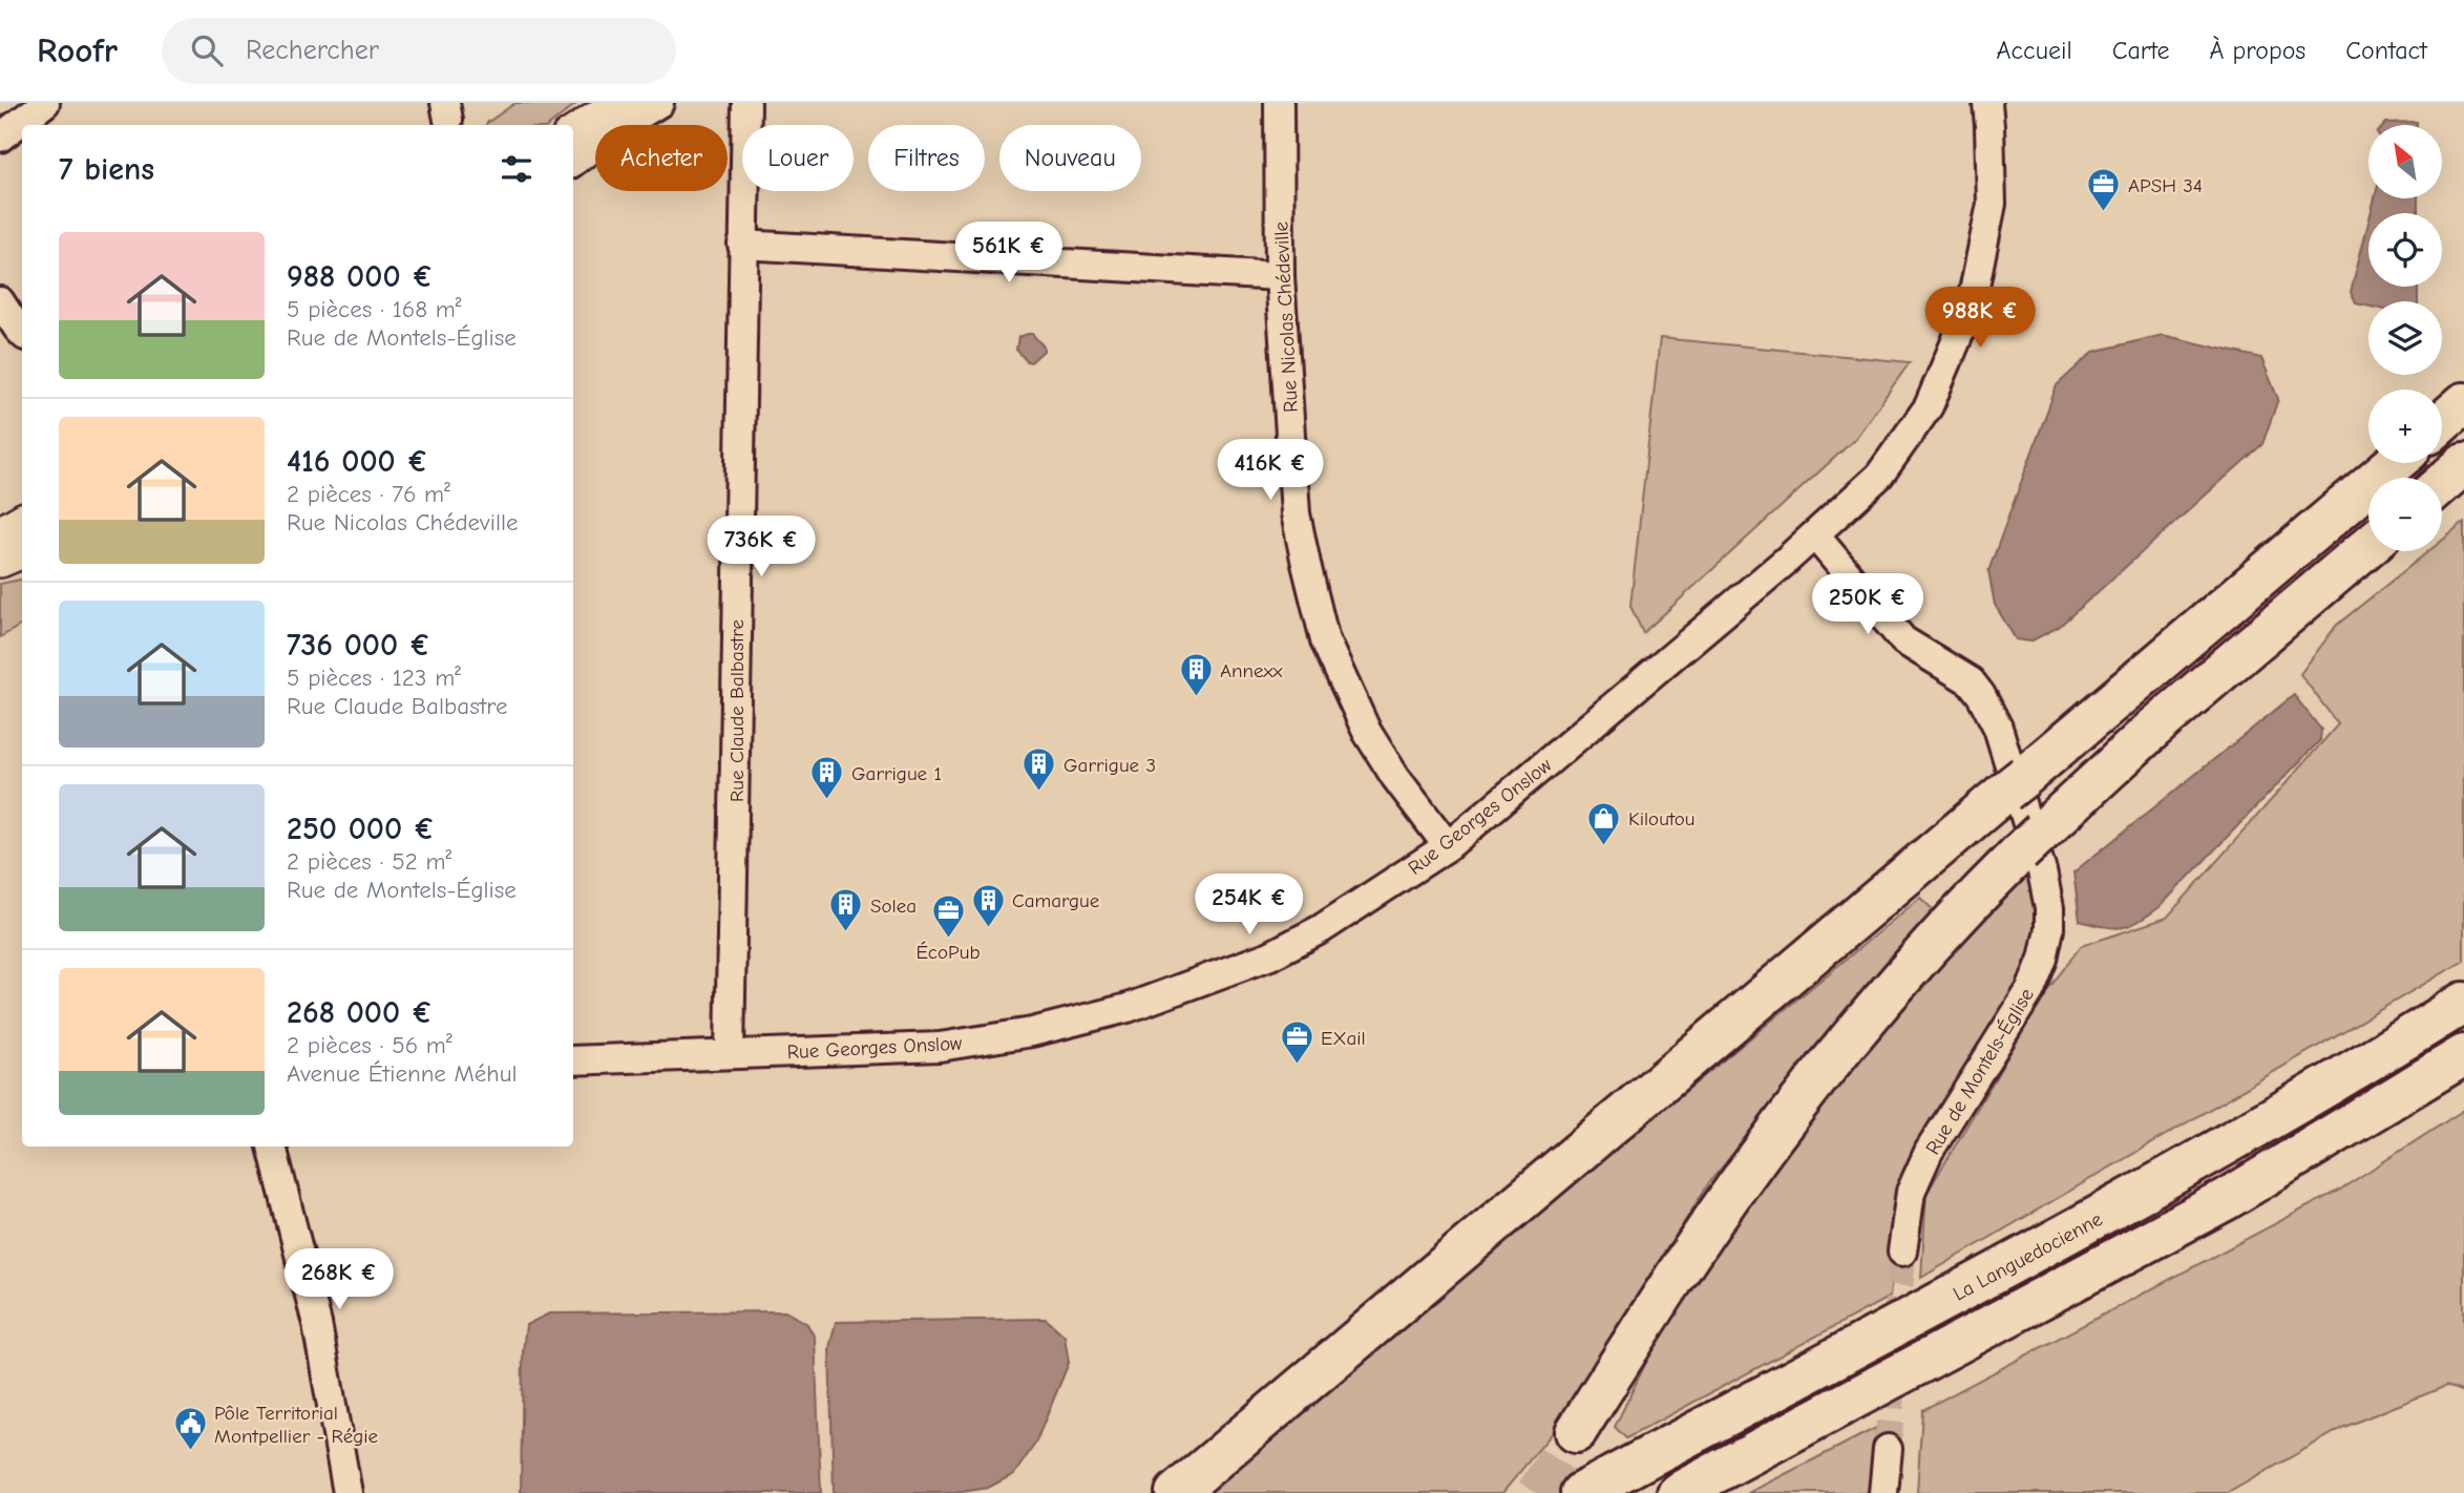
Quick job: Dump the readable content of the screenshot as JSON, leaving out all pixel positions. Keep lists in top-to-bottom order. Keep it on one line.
{"streets":{"highway":["La Languedocienne"],"street":["Rue Nicolas Chédeville","Rue Claude Balbastre","Rue Georges Onslow","Rue de Montels-Église"]},"crossings":[["Rue Nicolas Chédeville","Rue Georges Onslow"],["Rue Claude Balbastre","Rue Georges Onslow"],["Rue Georges Onslow","Rue de Montels-Église"]],"places":{"office":["APSH 34","ÉcoPub","EXail"],"building":["Annexx","Garrigue 3","Garrigue 1","Camargue","Solea"],"shop":["Kiloutou"],"public building":["Pôle Territorial Montpellier - Régie"]},"north":"top left","page":{"header":"Roofr","search":"Rechercher","nav":["Accueil","Carte","À propos","Contact"],"map_buttons":["+","−"],"chip":["Acheter","Louer","Filtres","Nouveau"],"heading":"7 biens","list":[{"name":"988 000 €","note":"5 pièces · 168 m² · Rue de Montels-Église"},{"name":"416 000 €","note":"2 pièces · 76 m² · Rue Nicolas Chédeville"},{"name":"736 000 €","note":"5 pièces · 123 m² · Rue Claude Balbastre"},{"name":"250 000 €","note":"2 pièces · 52 m² · Rue de Montels-Église"},{"name":"268 000 €","note":"2 pièces · 56 m² · Avenue Étienne Méhul"}],"price":["561K €","988K €","416K €","736K €","250K €","254K €","268K €"]}}
